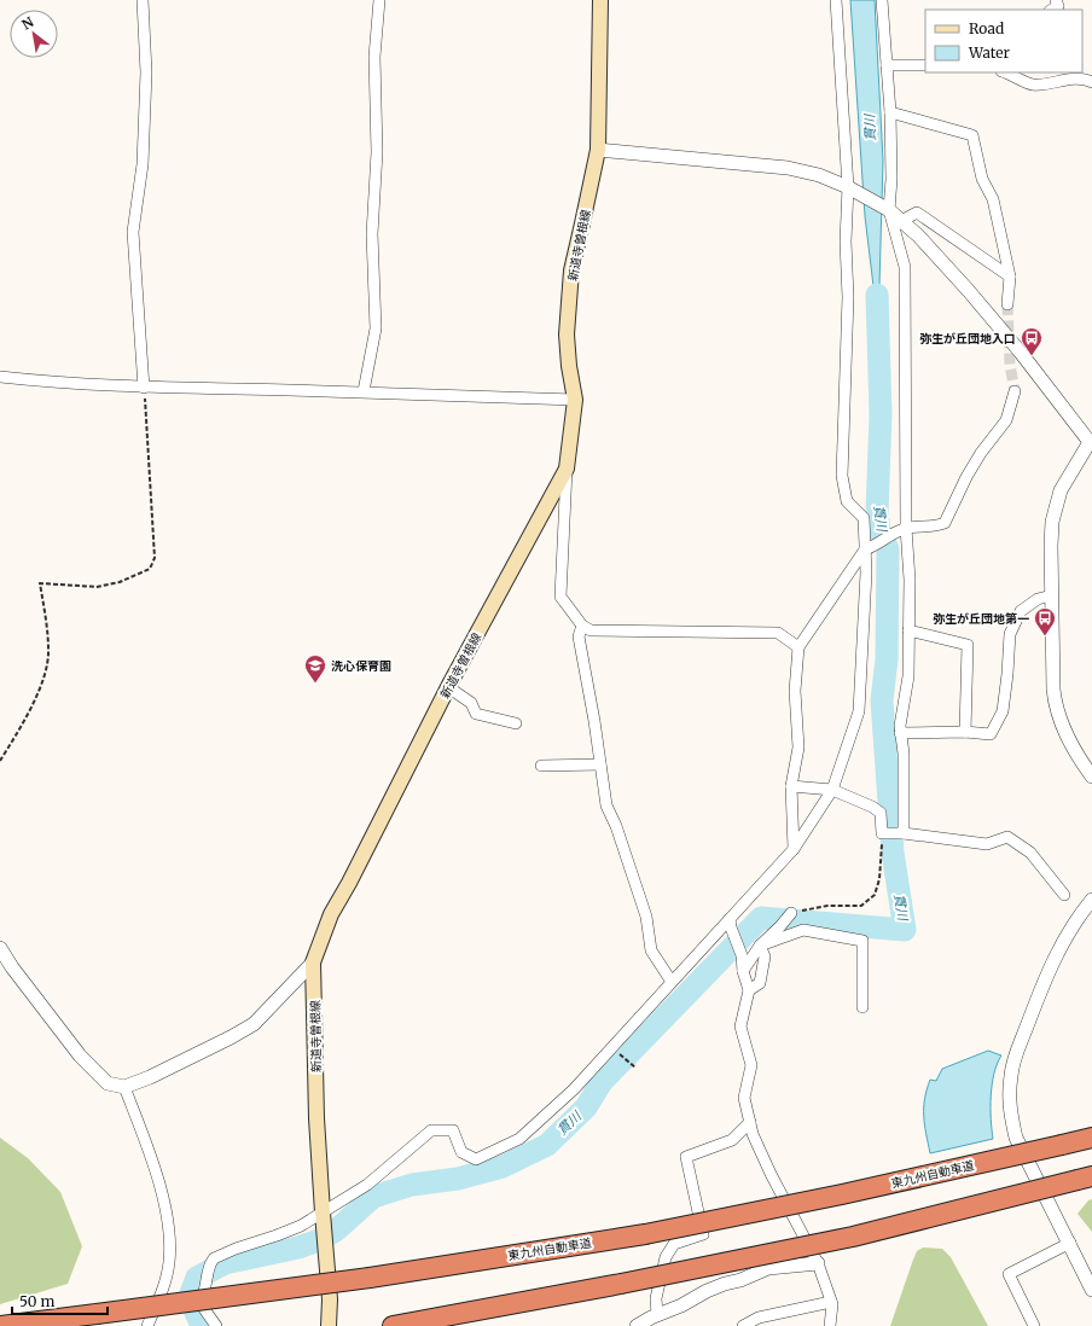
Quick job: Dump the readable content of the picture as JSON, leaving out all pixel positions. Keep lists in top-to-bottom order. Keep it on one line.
{"streets":{"highway":["東九州自動車道"],"main road":["新道寺曽根線"]},"water":["貫川"],"places":{"bus stop":["弥生が丘団地入口","弥生が丘団地第一"],"school or university":["洗心保育園"]},"legend":["Road","Water"],"scale_bar":"50 m","north":"top left"}
